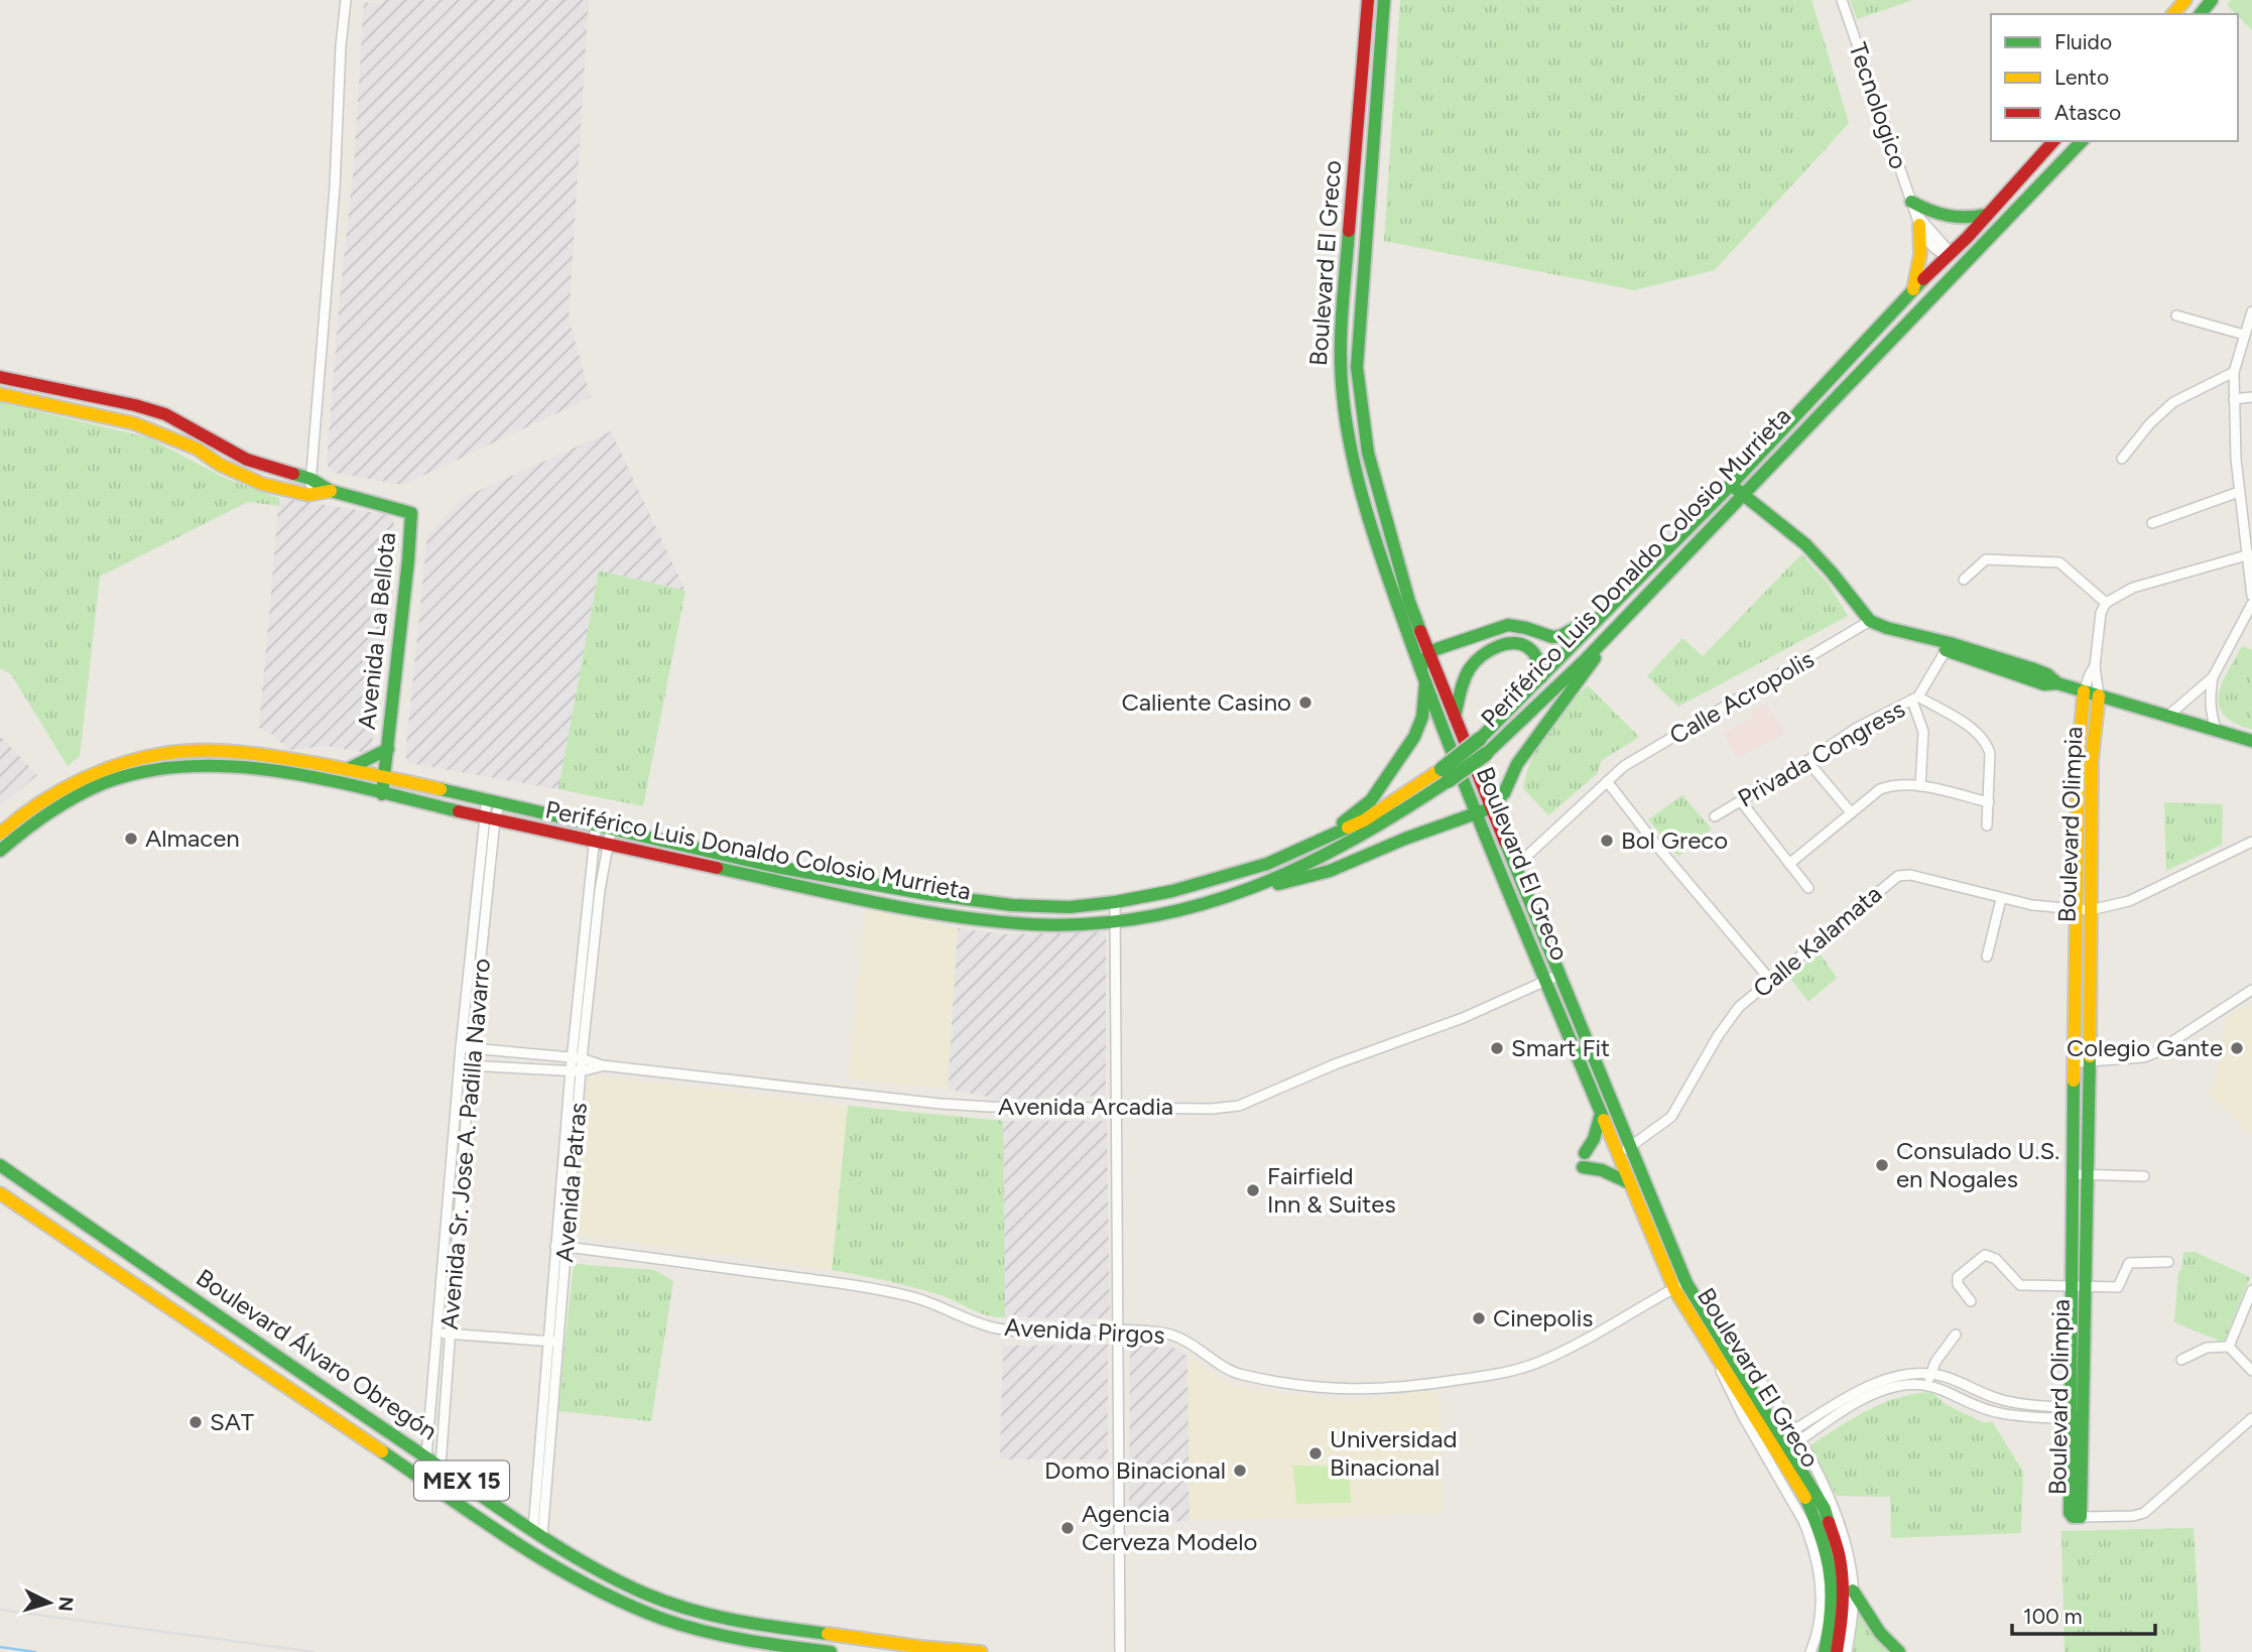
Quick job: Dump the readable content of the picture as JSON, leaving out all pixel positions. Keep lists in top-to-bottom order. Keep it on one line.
{"streets":{"main road":["Boulevard El Greco","Periférico Luis Donaldo Colosio Murrieta","Avenida La Bellota","Boulevard Olimpia","Boulevard Álvaro Obregón","MEX 15"],"street":["Tecnologico","Calle Acropolis","Privada Congress","Calle Kalamata","Avenida Arcadia","Avenida Sr. Jose A. Padilla Navarro","Avenida Patras","Avenida Pirgos"]},"crossings":[["Tecnologico","Periférico Luis Donaldo Colosio Murrieta"],["Boulevard El Greco","Calle Acropolis"],["Boulevard El Greco","Calle Kalamata"],["Boulevard El Greco","Avenida Arcadia"],["Boulevard El Greco","Avenida Pirgos"],["Periférico Luis Donaldo Colosio Murrieta","Avenida La Bellota"],["Periférico Luis Donaldo Colosio Murrieta","Avenida Sr. Jose A. Padilla Navarro"],["Periférico Luis Donaldo Colosio Murrieta","Avenida Patras"],["Boulevard Olimpia","Calle Kalamata"],["Avenida Arcadia","Avenida Sr. Jose A. Padilla Navarro"],["Avenida Arcadia","Avenida Patras"],["Avenida Sr. Jose A. Padilla Navarro","Boulevard Álvaro Obregón"],["Avenida Patras","Avenida Pirgos"],["Avenida Patras","Boulevard Álvaro Obregón"]],"places":["Caliente Casino","Almacen","Bol Greco","Smart Fit","Colegio Gante","Consulado U.S. en Nogales","Fairfield Inn & Suites","Cinepolis","SAT","Universidad Binacional","Domo Binacional","Agencia Cerveza Modelo"],"legend":["Fluido","Lento","Atasco"],"scale_bar":"100 m","north":"right"}
